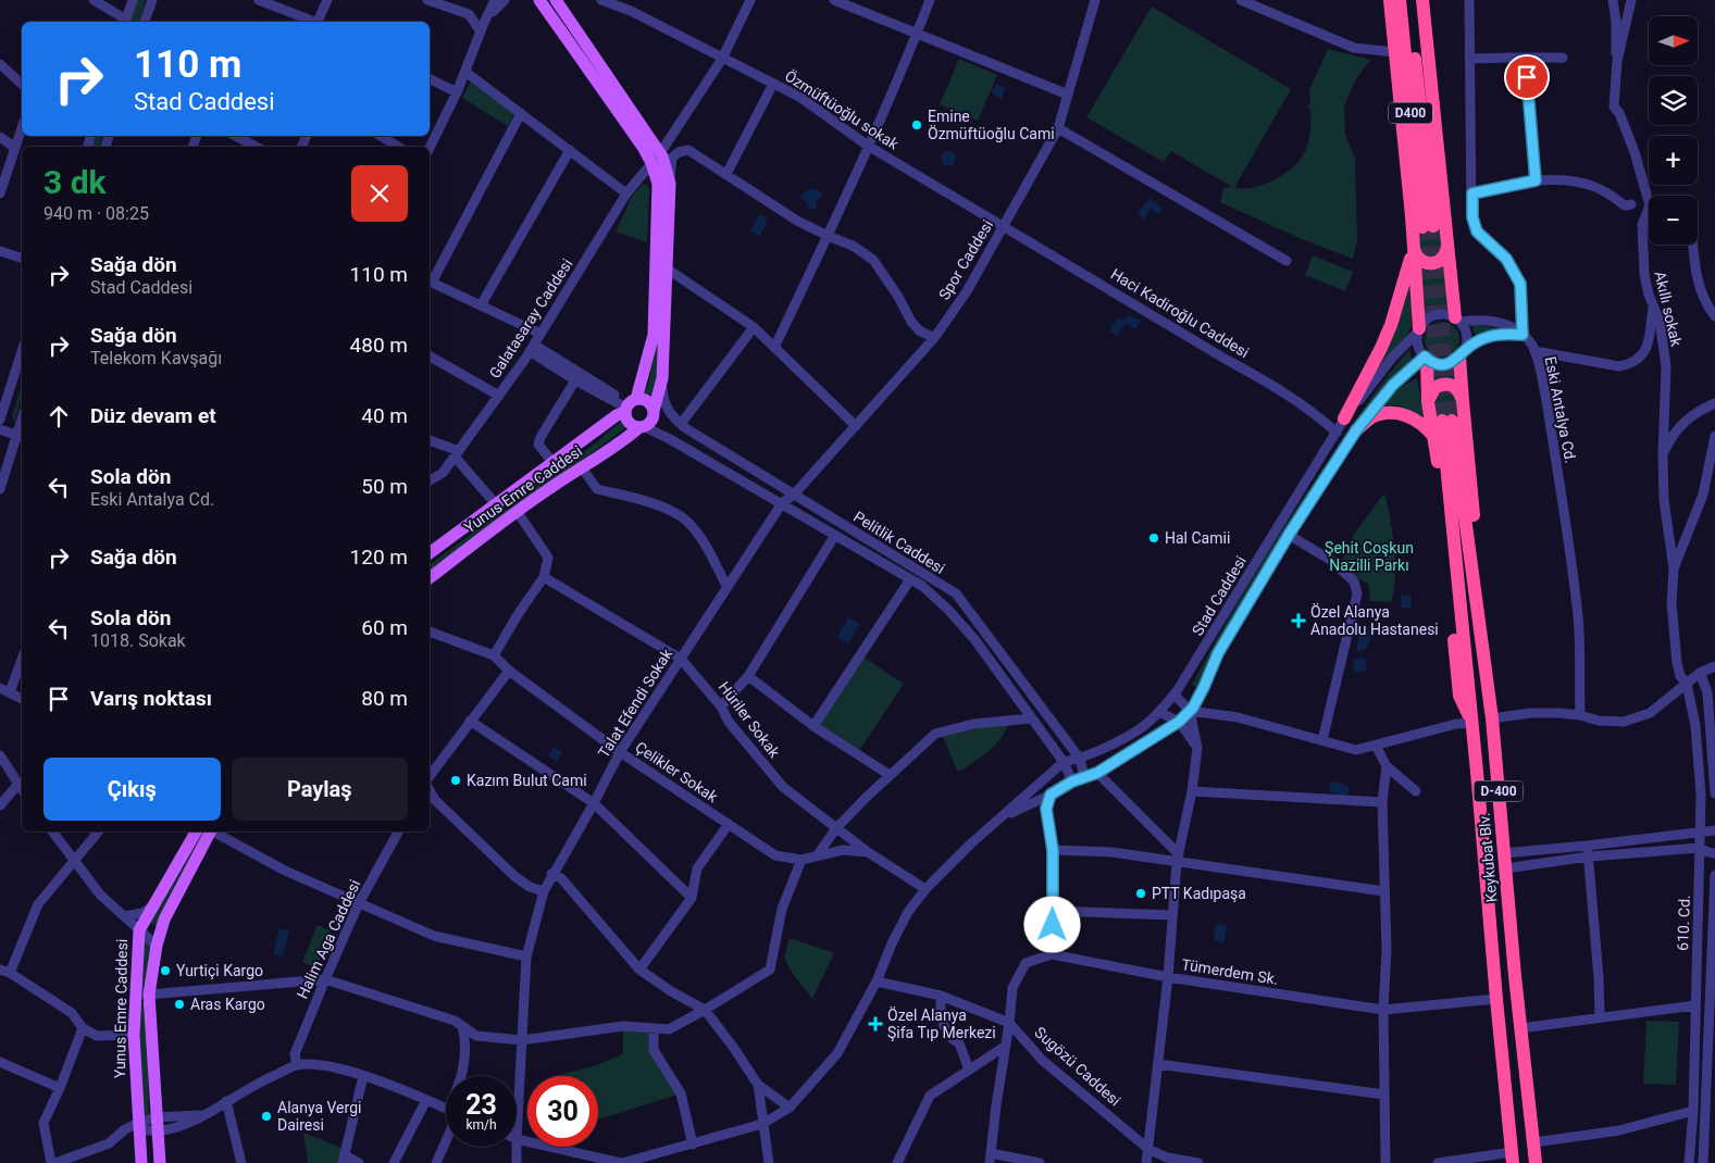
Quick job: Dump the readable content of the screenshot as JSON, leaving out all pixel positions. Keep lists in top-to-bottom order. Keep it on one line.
{"streets":{"highway":["D400","D-400","Keykubat Blv."],"main road":["Yunus Emre Caddesi"],"street":["Özmüftüoğlu sokak","Spor Caddesi","Akıllı sokak","Haci Kadiroğlu Caddesi","Galatasaray Caddesi","Eski Antalya Cd.","Pelitlik Caddesi","Stad Caddesi","Talat Efendi Sokak","Hüriler Sokak","Çelikler Sokak","610. Cd.","Halim Aga Caddesi","Tümerdem Sk.","Sugözü Caddesi"]},"crossings":[["Özmüftüoğlu sokak","Spor Caddesi"],["Özmüftüoğlu sokak","Haci Kadiroğlu Caddesi"],["Özmüftüoğlu sokak","Galatasaray Caddesi"],["Spor Caddesi","Haci Kadiroğlu Caddesi"],["Spor Caddesi","Pelitlik Caddesi"],["Spor Caddesi","Talat Efendi Sokak"],["Akıllı sokak","610. Cd."],["Haci Kadiroğlu Caddesi","Stad Caddesi"],["Yunus Emre Caddesi","Pelitlik Caddesi"],["Pelitlik Caddesi","Stad Caddesi"],["Pelitlik Caddesi","Talat Efendi Sokak"],["Stad Caddesi","Hüriler Sokak"],["Stad Caddesi","Sugözü Caddesi"],["Talat Efendi Sokak","Hüriler Sokak"],["Talat Efendi Sokak","Çelikler Sokak"],["Hüriler Sokak","Çelikler Sokak"],["Keykubat Blv.","Tümerdem Sk."],["Tümerdem Sk.","Sugözü Caddesi"]],"parks":["Şehit Coşkun Nazilli Parkı"],"places":{"other":["Emine Özmüftüoğlu Cami","Hal Camii","Kazım Bulut Cami","PTT Kadıpaşa","Yurtiçi Kargo","Aras Kargo","Alanya Vergi Dairesi"],"health":["Özel Alanya Anadolu Hastanesi","Özel Alanya Şifa Tıp Merkezi"]},"north":"right","page":{"map_buttons":["+","−"],"turn":["110 m","Stad Caddesi"],"heading":["3 dk","940 m · 08:25"],"list":[{"name":"Sağa dön","note":"Stad Caddesi","value":"110 m"},{"name":"Sağa dön","note":"Telekom Kavşağı","value":"480 m"},{"name":"Düz devam et","value":"40 m"},{"name":"Sola dön","note":"Eski Antalya Cd.","value":"50 m"},{"name":"Sağa dön","value":"120 m"},{"name":"Sola dön","note":"1018. Sokak","value":"60 m"},{"name":"Varış noktası","value":"80 m"}],"buttons":["Çıkış","Paylaş"],"speed":"23 km/h","limit":"30"}}
